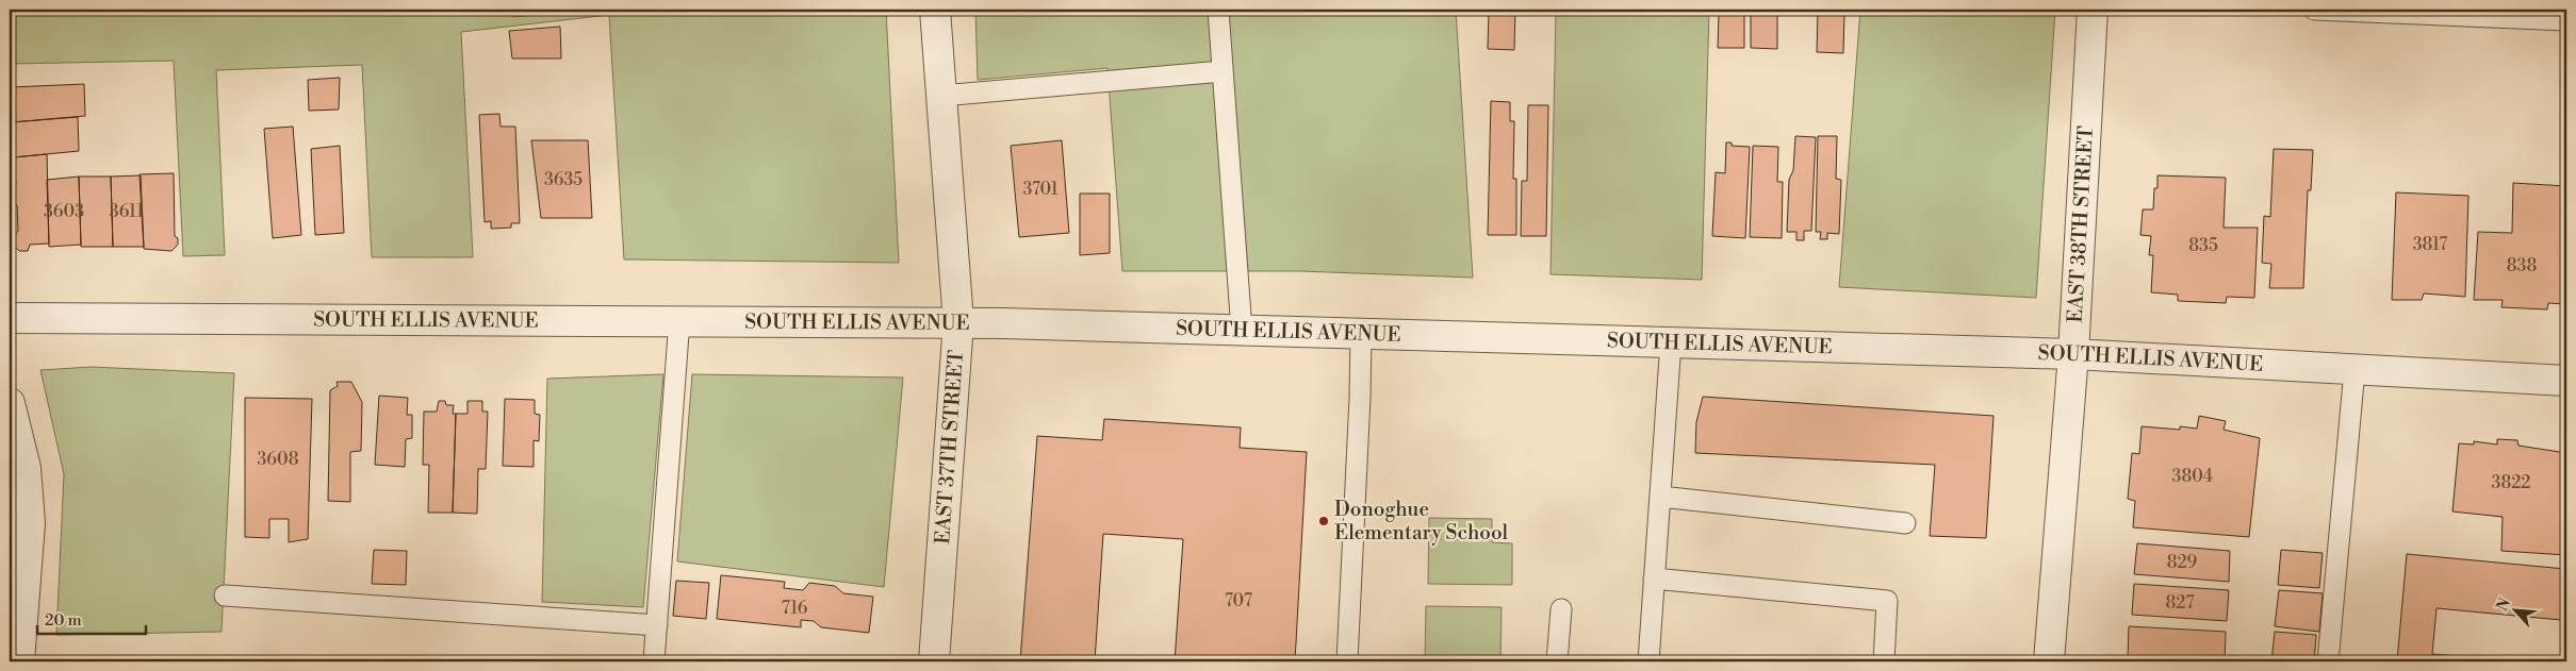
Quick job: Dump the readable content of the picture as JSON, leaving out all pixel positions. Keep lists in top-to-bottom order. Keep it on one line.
{"streets":{"street":["EAST 38TH STREET","SOUTH ELLIS AVENUE","EAST 37TH STREET"]},"crossings":[["EAST 38TH STREET","SOUTH ELLIS AVENUE"],["SOUTH ELLIS AVENUE","EAST 37TH STREET"]],"places":["Donoghue Elementary School"],"house_numbers":["3635","3701","3603","3611","3817","835","838","3608","3804","3822","829","707","827","716"],"scale_bar":"20 m","north":"top left"}
